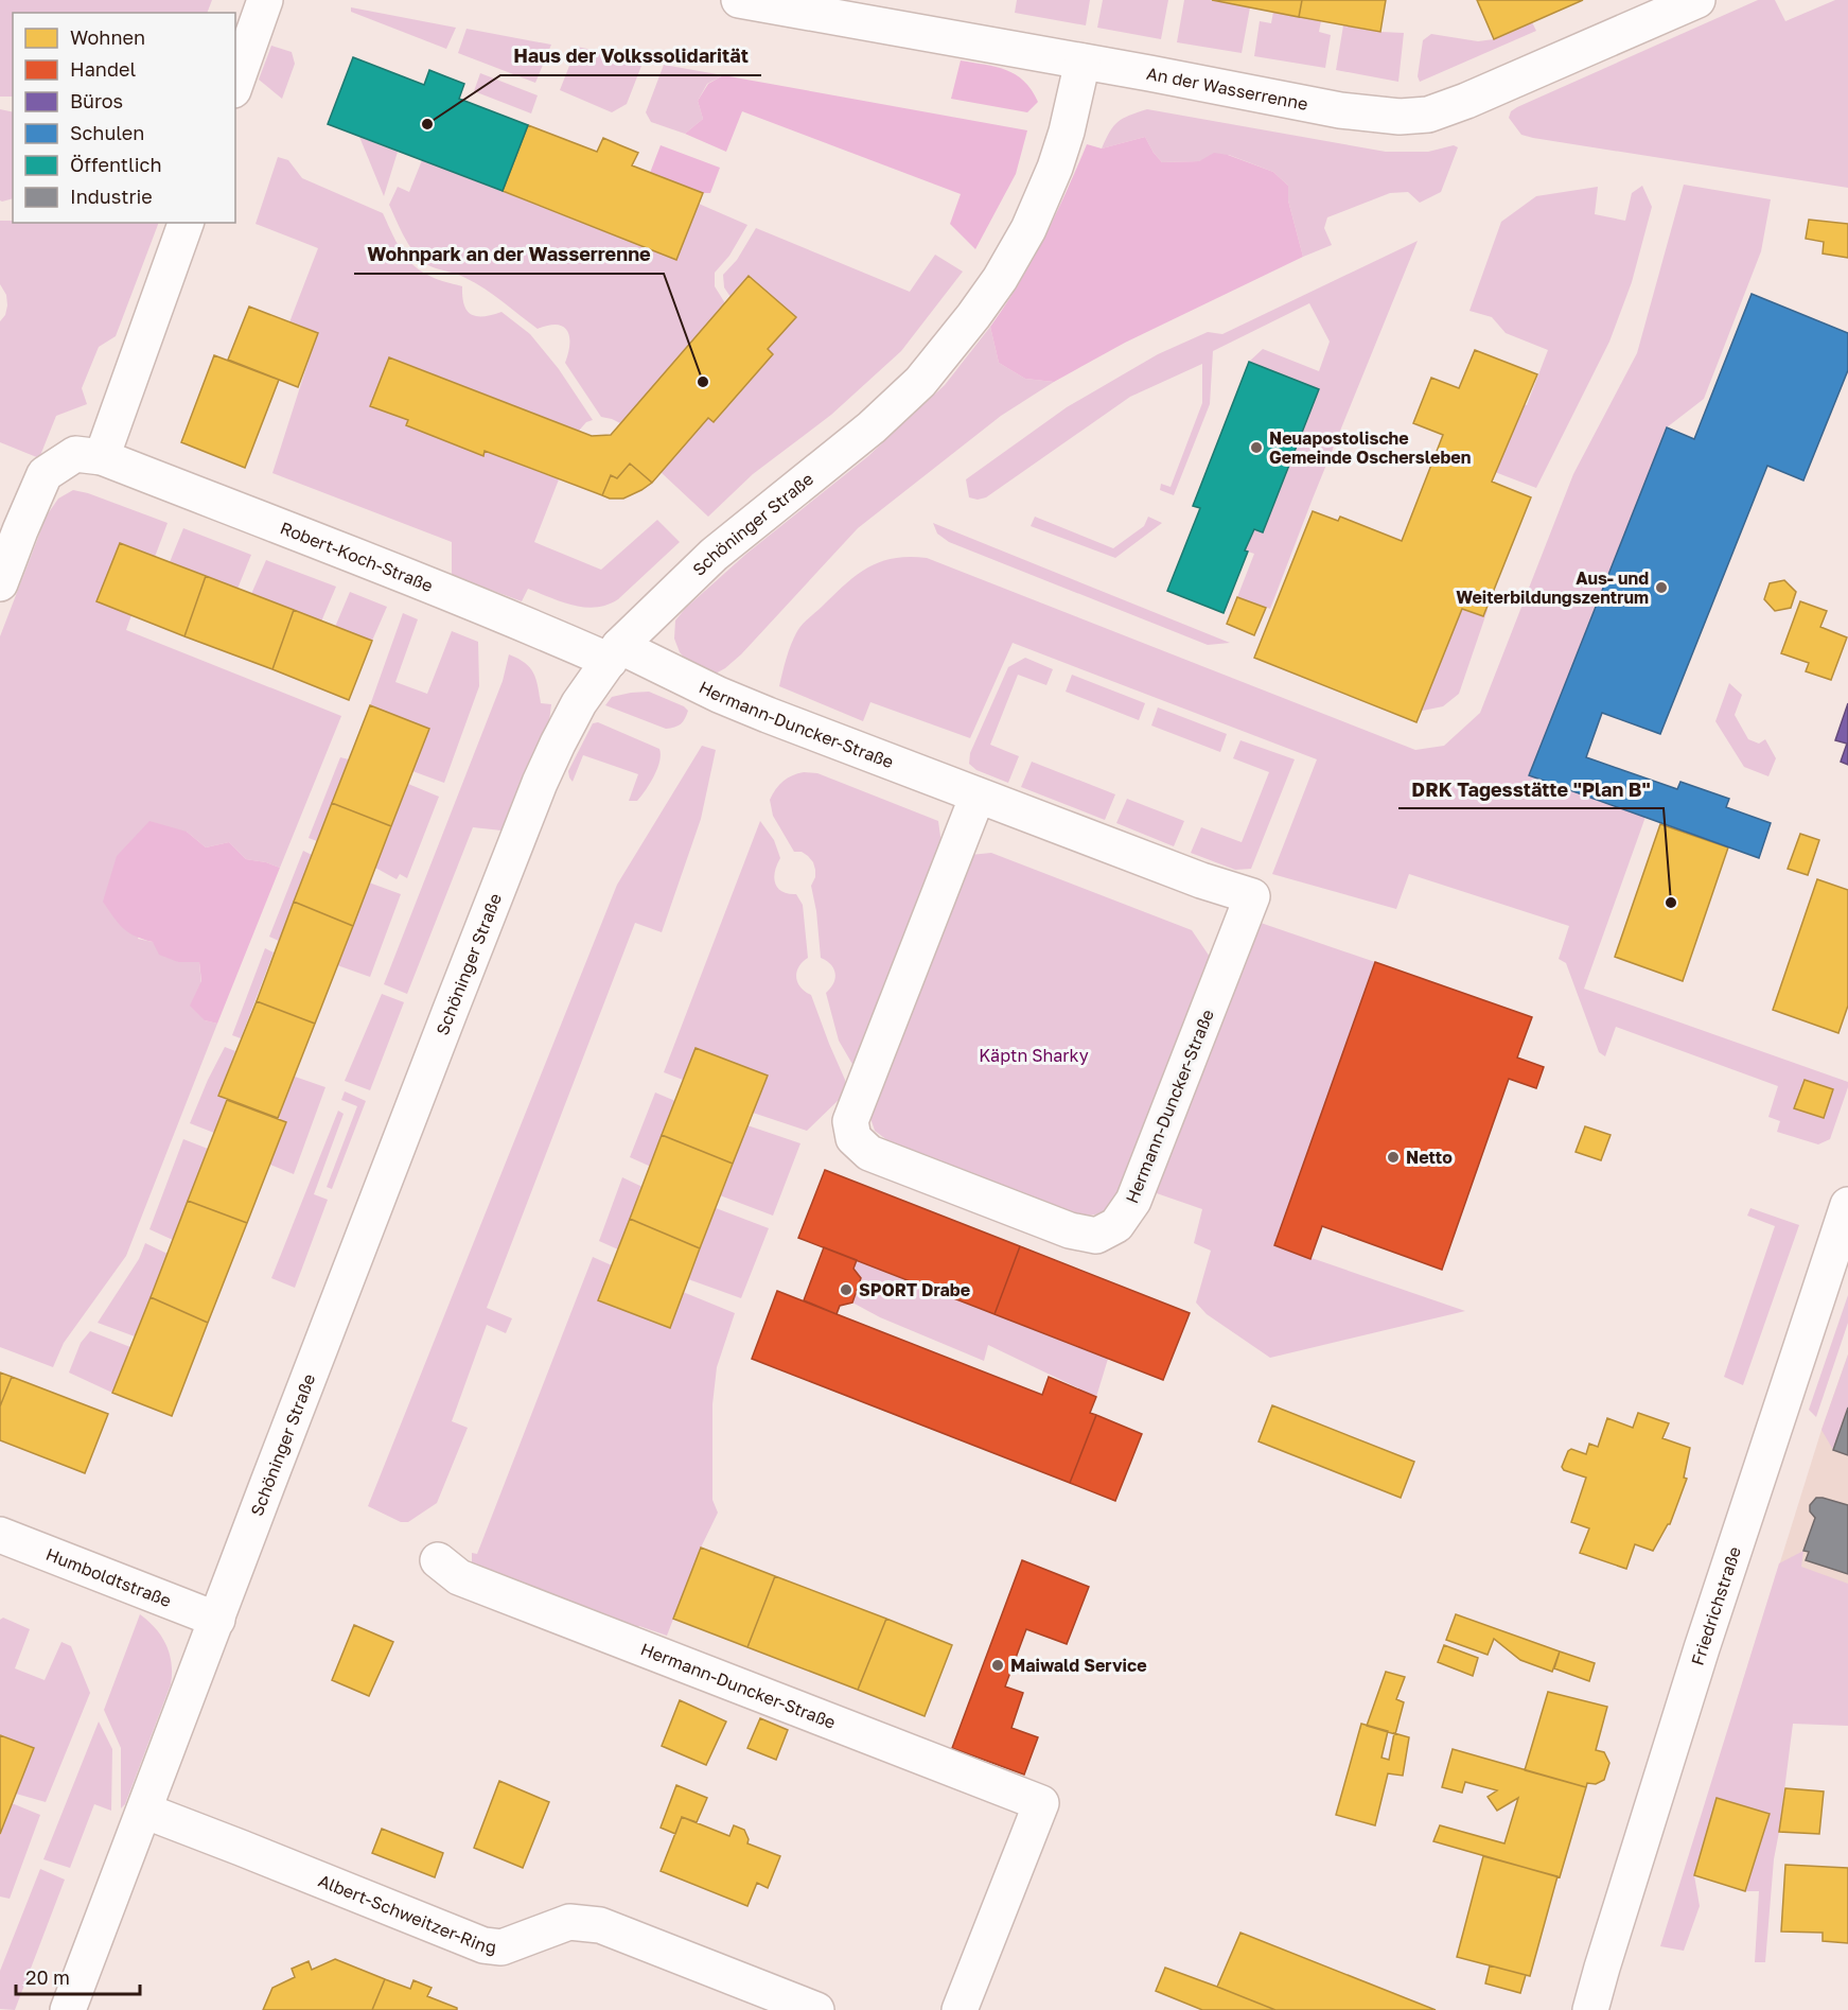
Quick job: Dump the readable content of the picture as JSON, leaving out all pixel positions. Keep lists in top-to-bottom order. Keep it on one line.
{"streets":{"street":["An der Wasserrenne","Schöninger Straße","Robert-Koch-Straße","Hermann-Duncker-Straße","Humboldtstraße","Friedrichstraße","Albert-Schweitzer-Ring"]},"crossings":[["An der Wasserrenne","Schöninger Straße"],["Schöninger Straße","Robert-Koch-Straße"],["Schöninger Straße","Hermann-Duncker-Straße"],["Schöninger Straße","Humboldtstraße"],["Schöninger Straße","Albert-Schweitzer-Ring"],["Robert-Koch-Straße","Hermann-Duncker-Straße"]],"parks":["Käptn Sharky"],"places":["Haus der Volkssolidarität","Wohnpark an der Wasserrenne","Neuapostolische Gemeinde Oschersleben","Aus- und Weiterbildungszentrum","DRK Tagesstätte \"Plan B\"","Netto","SPORT Drabe","Maiwald Service"],"legend":["Wohnen","Handel","Büros","Schulen","Öffentlich","Industrie"],"scale_bar":"20 m"}
